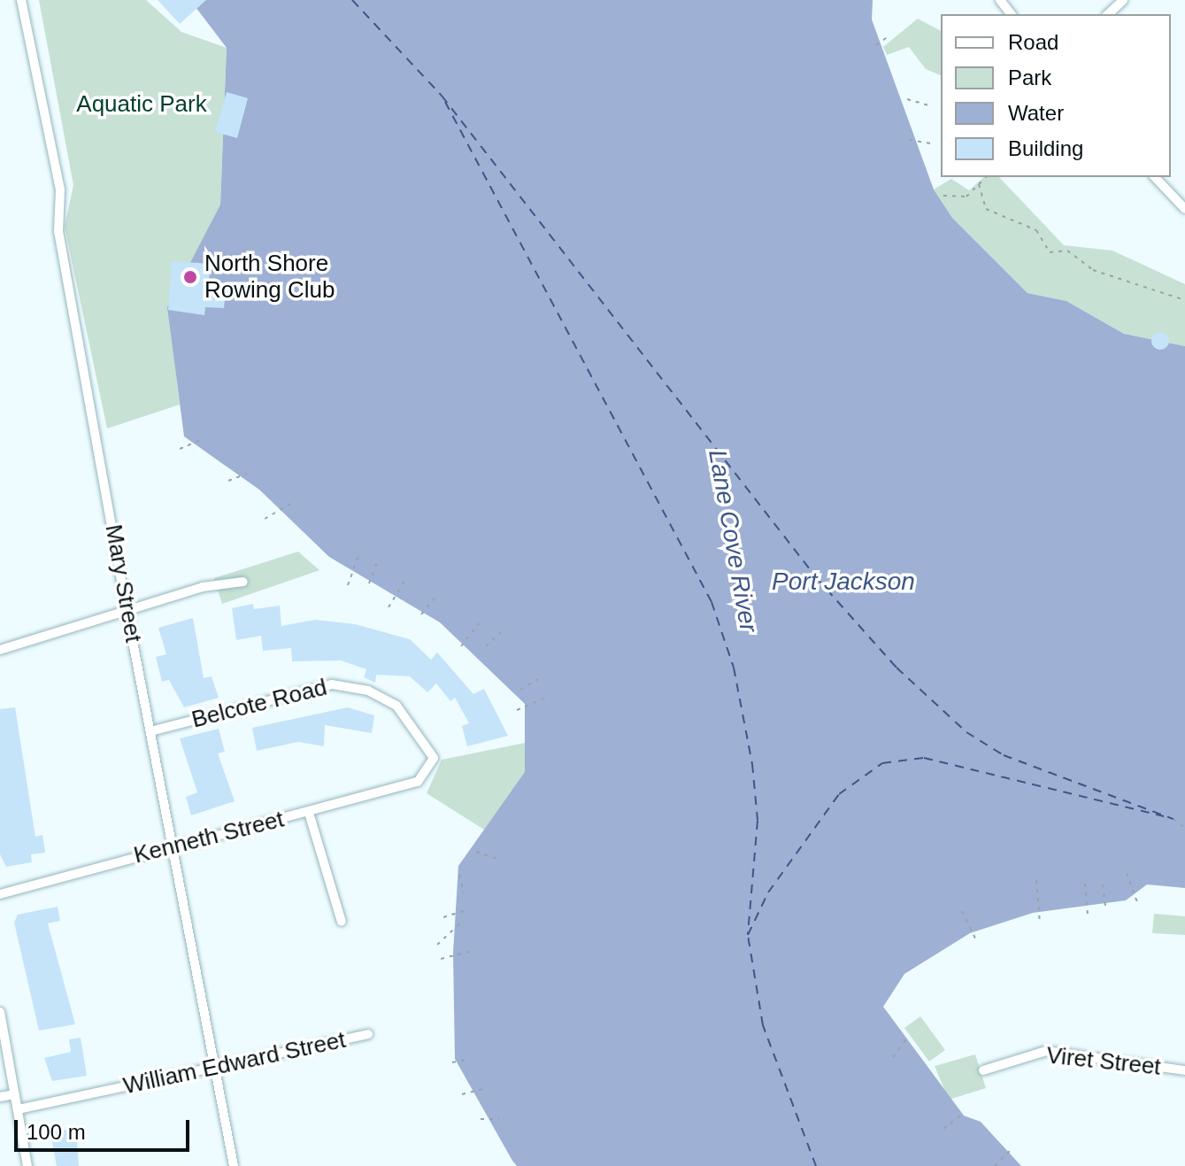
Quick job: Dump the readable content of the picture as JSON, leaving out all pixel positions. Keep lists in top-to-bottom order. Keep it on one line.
{"streets":{"street":["Mary Street","Belcote Road","Kenneth Street","Viret Street","William Edward Street"]},"crossings":[["Mary Street","Belcote Road"],["Mary Street","Kenneth Street"],["Mary Street","William Edward Street"],["Belcote Road","Kenneth Street"]],"water":["Lane Cove River","Port Jackson"],"parks":["Aquatic Park"],"places":["North Shore Rowing Club"],"legend":["Road","Park","Water","Building"],"scale_bar":"100 m"}
